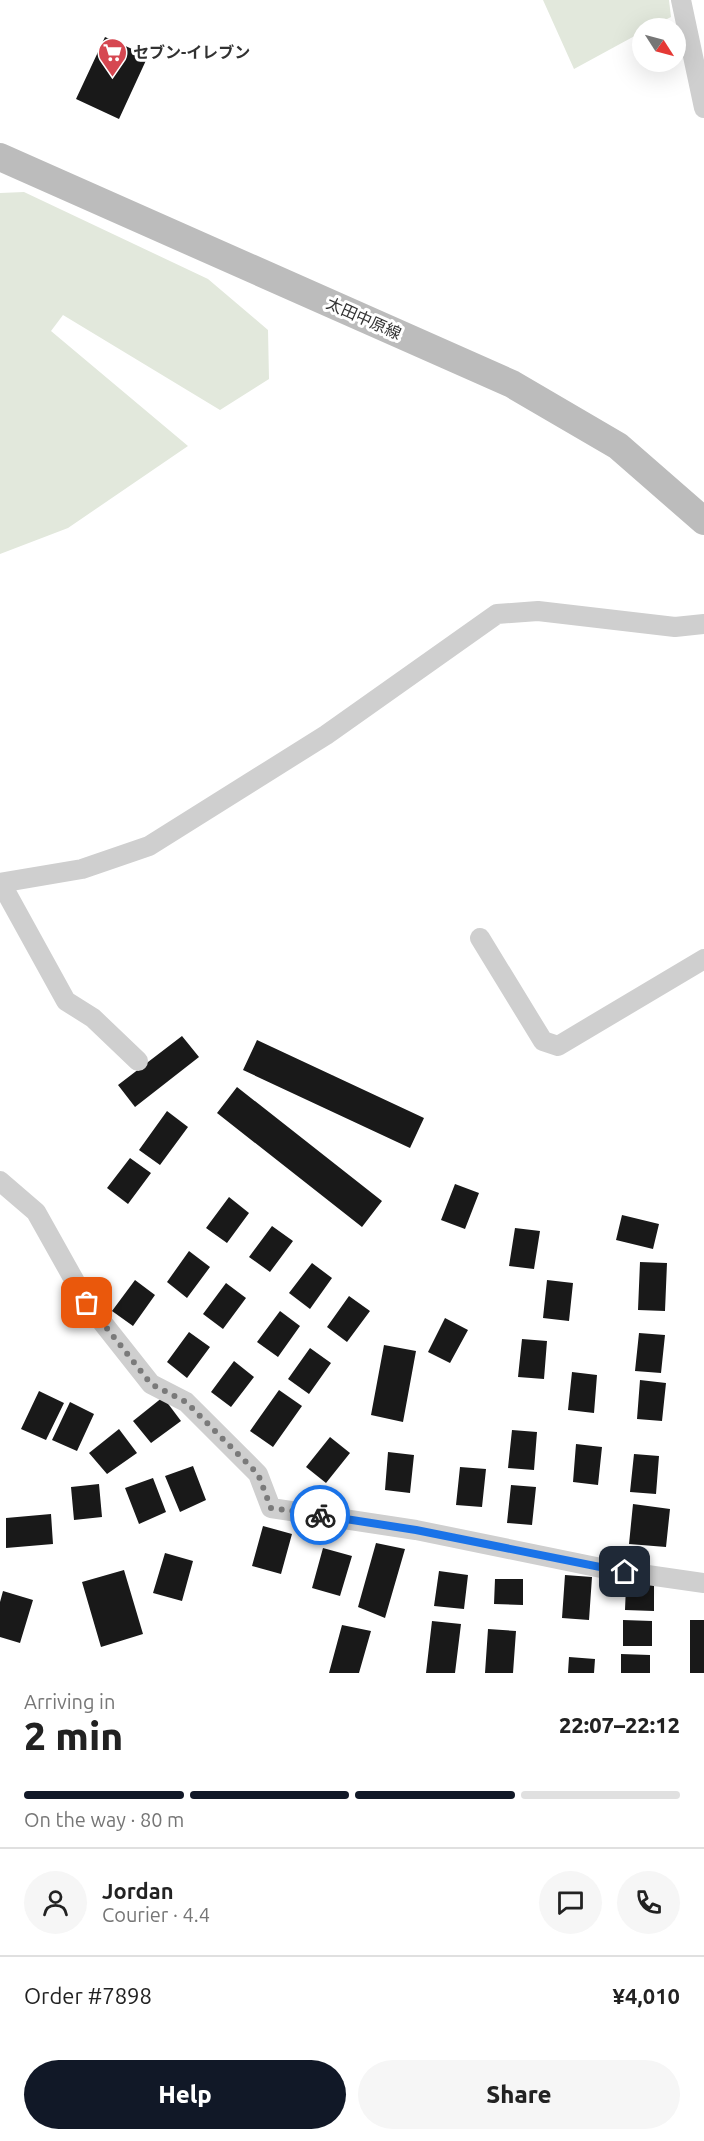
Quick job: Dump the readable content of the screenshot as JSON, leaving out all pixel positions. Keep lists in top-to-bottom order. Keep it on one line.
{"streets":{"main road":["太田中原線"]},"places":{"supermarket":["セブン-イレブン"]},"north":"bottom right","page":{"heading":["2 min","Arriving in","22:07–22:12"],"panel":["Jordan","Courier · 4.4","Order #7898","¥4,010"],"bar":"On the way · 80 m","buttons":["Help","Share"]}}
